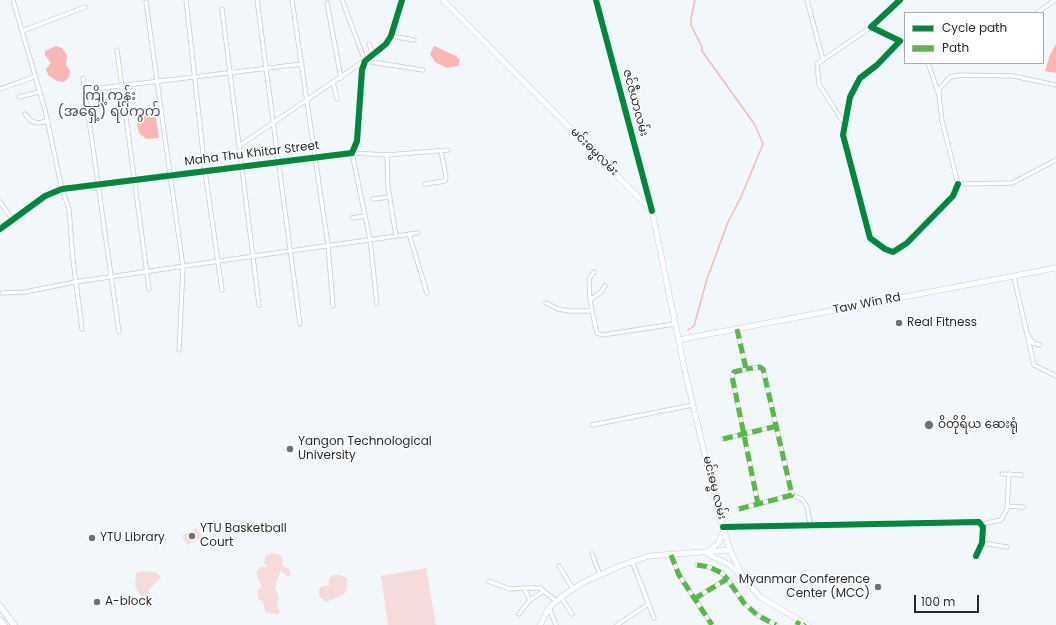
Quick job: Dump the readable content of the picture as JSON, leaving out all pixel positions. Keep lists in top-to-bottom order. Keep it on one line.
{"streets":{"main road":["မင်းဓမ္မလမ်း","Maha Thu Khitar Street","Taw Win Rd","မင်းဓမ္မ လမ်း"],"street":["ဇင်ဇီယာလမ်း"]},"crossings":[["ဇင်ဇီယာလမ်း","မင်းဓမ္မလမ်း"],["Taw Win Rd","မင်းဓမ္မ လမ်း"]],"districts":["ကြို့ကုန်း (အရှေ့) ရပ်ကွက်"],"places":["Real Fitness","ဝိတိုရိယ ဆေးရုံ","Yangon Technological University","YTU Basketball Court","YTU Library","Myanmar Conference Center (MCC)","A-block"],"legend":["Cycle path","Path"],"scale_bar":"100 m"}
